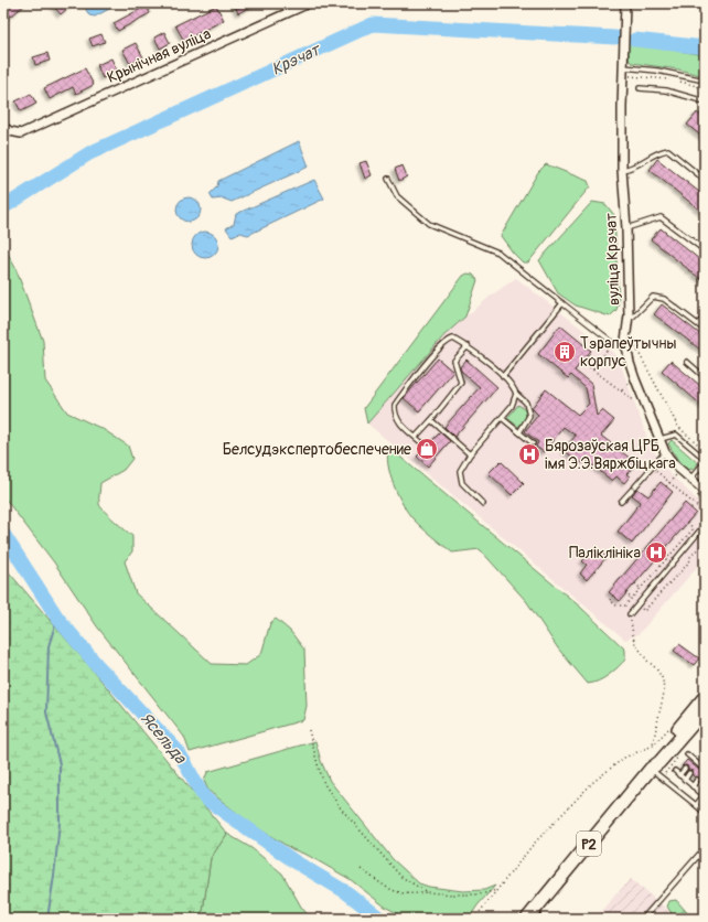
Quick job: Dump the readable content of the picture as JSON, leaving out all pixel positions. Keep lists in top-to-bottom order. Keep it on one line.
{"streets":{"main road":["Р2"],"street":["Крынічная вуліца","вуліца Крэчат"]},"water":["Крэчат","Ясельда"],"places":{"building":["Тэрапеўтычны корпус"],"shop":["Белсудэкспертобеспечение"],"hospital":["Бярозаўская ЦРБ імя Э.Э.Вяржбіцкага","Паліклініка"]}}
